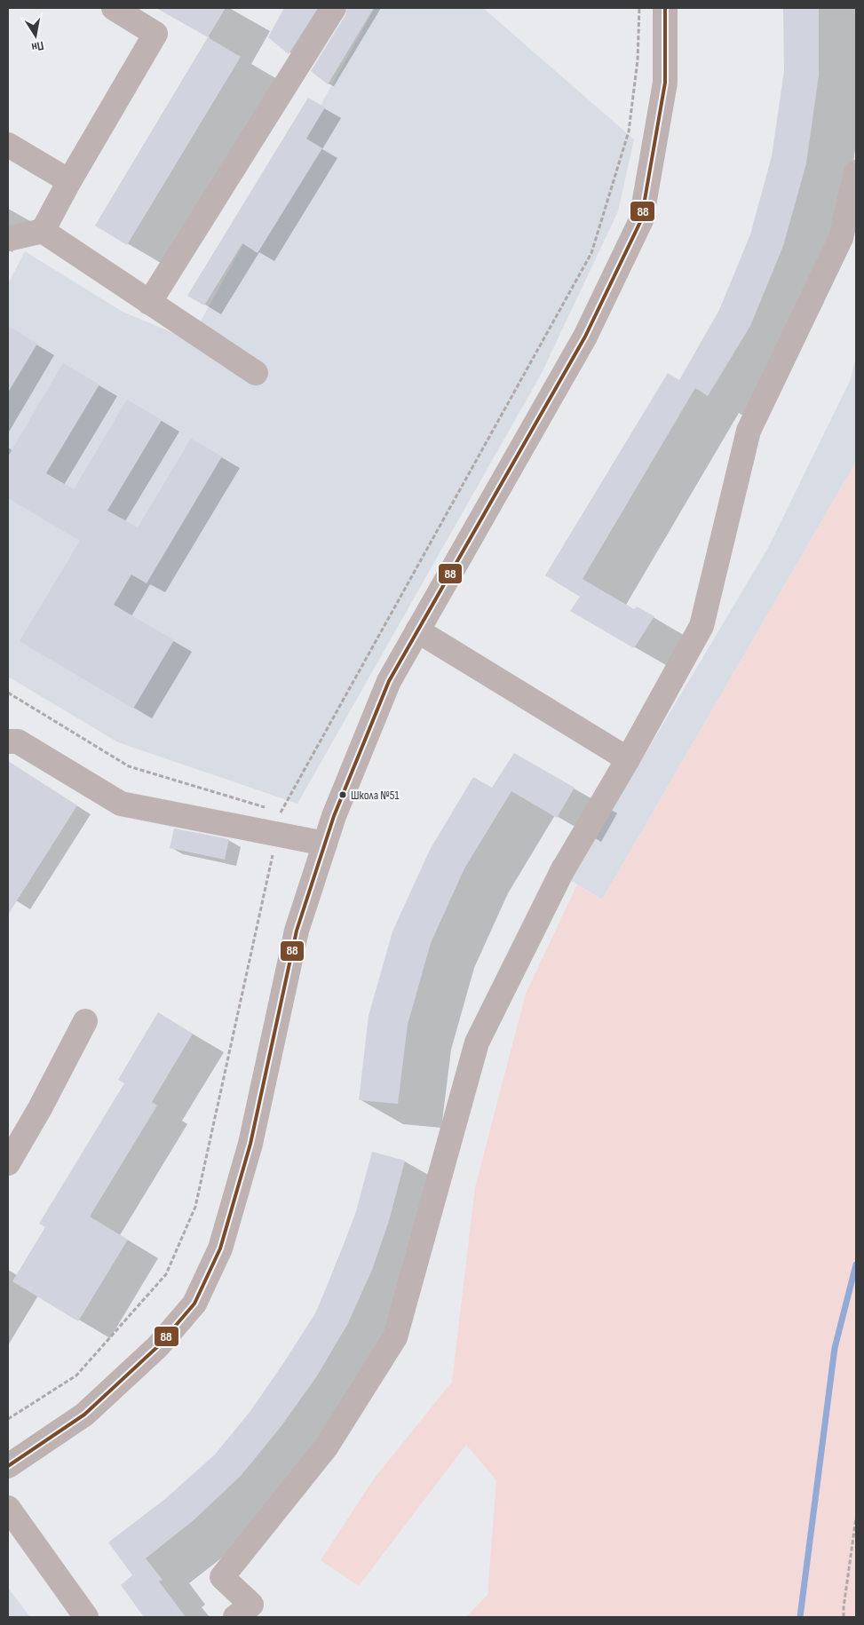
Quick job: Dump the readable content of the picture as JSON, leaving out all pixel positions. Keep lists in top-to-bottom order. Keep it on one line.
{"places":["Школа №51"],"lines":["transit line 88"],"north":"bottom"}
